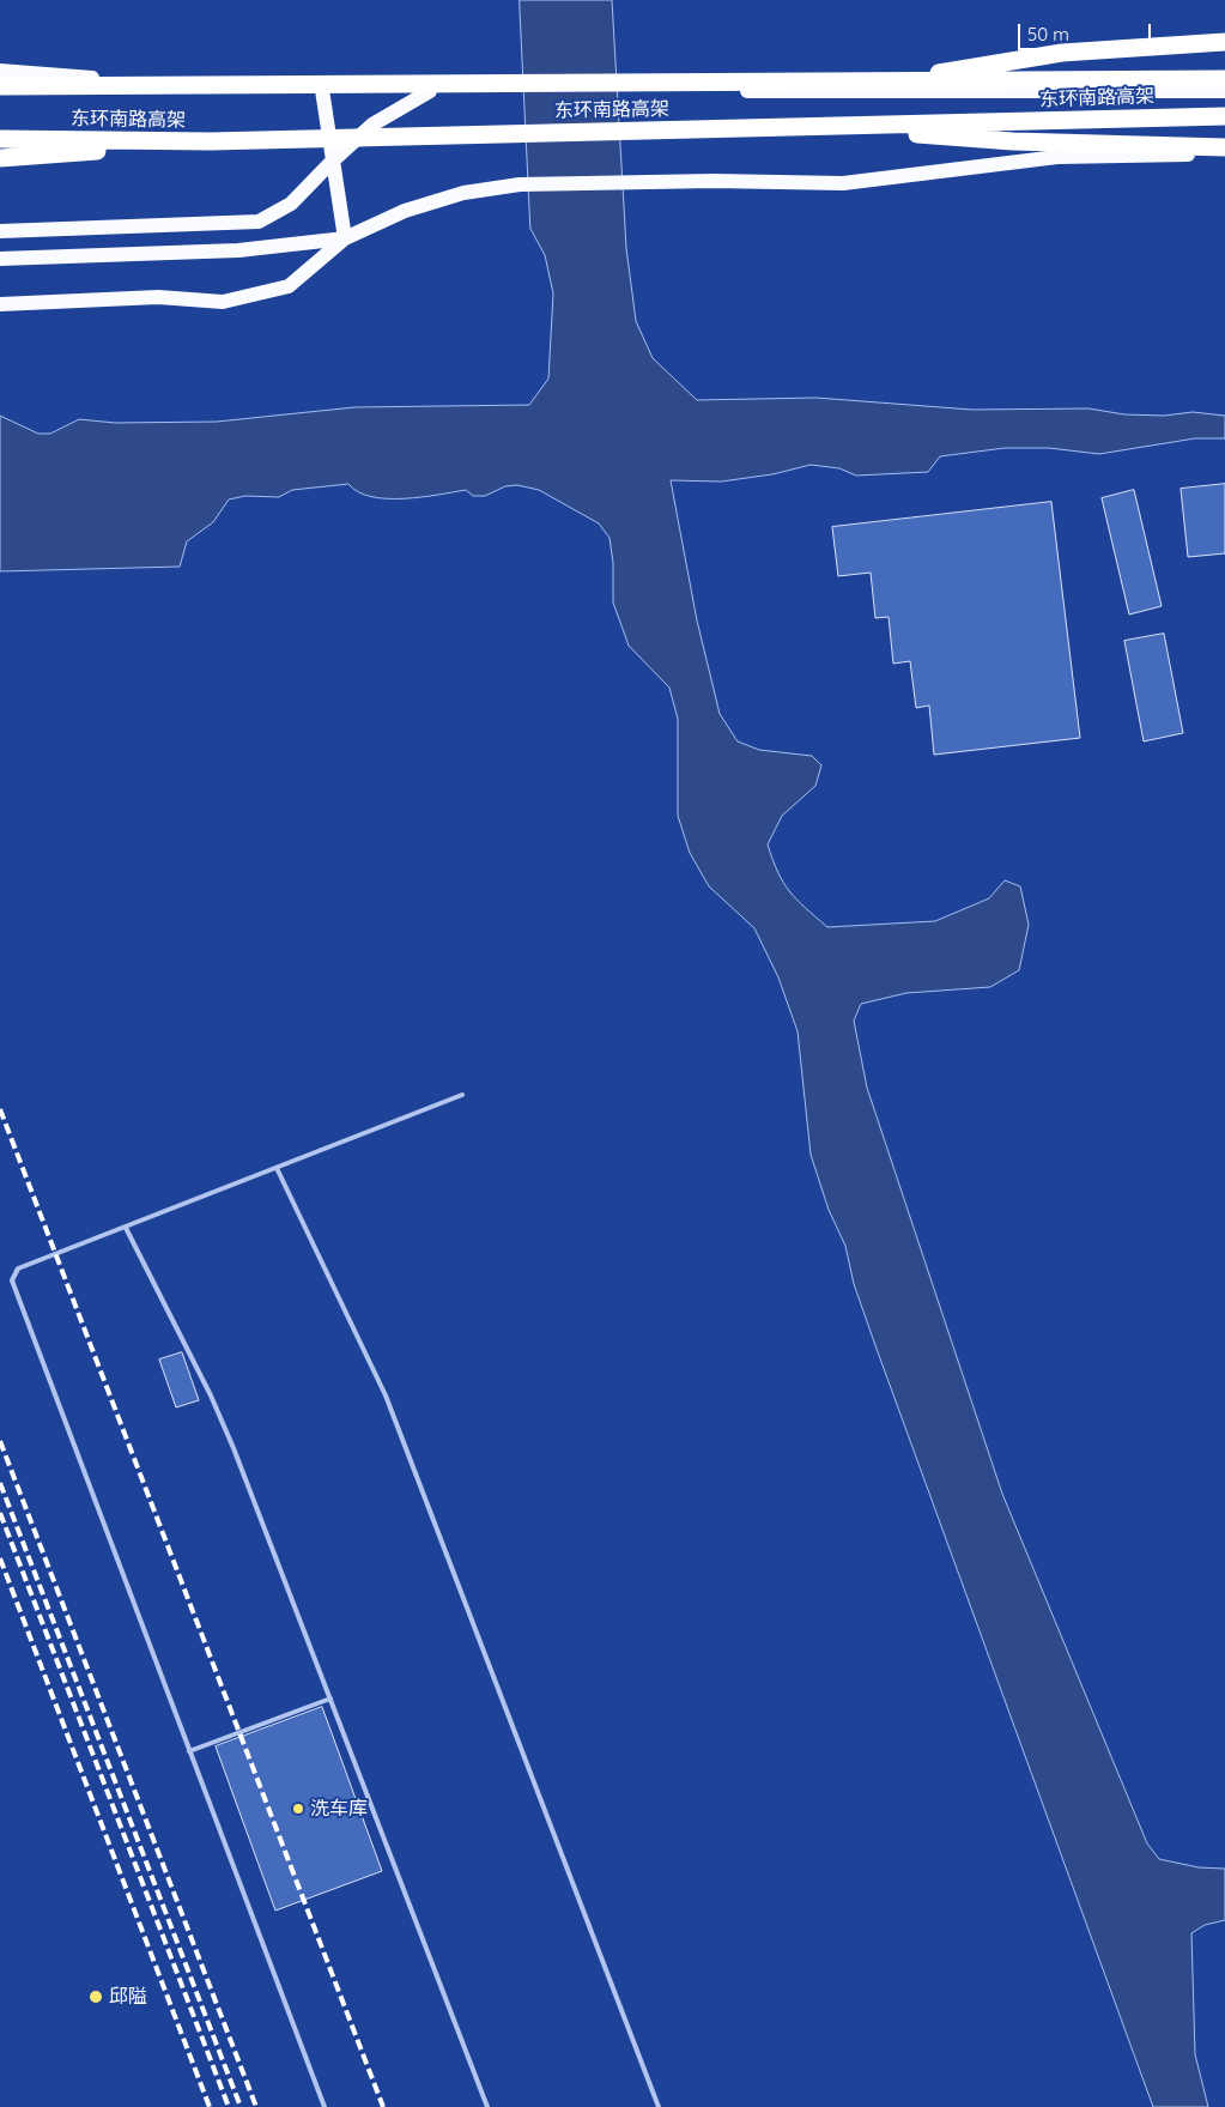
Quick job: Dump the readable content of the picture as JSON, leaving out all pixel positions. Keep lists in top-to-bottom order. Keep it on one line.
{"streets":{"highway":["东环南路高架"]},"places":["洗车库","邱隘"],"scale_bar":"50 m"}
